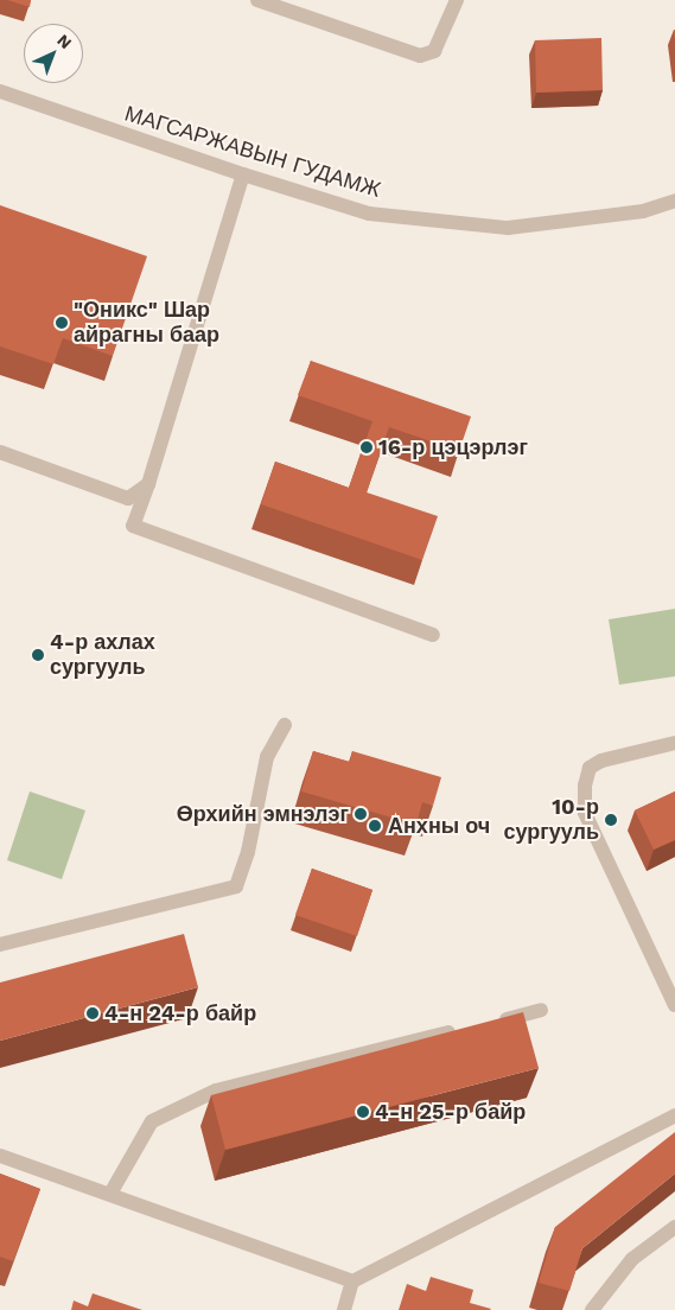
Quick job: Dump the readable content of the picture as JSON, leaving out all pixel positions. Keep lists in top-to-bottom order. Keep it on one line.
{"streets":{"street":["МАГСАРЖАВЫН ГУДАМЖ"]},"places":["\"Оникс\" Шар айрагны баар","16-р цэцэрлэг","4-р ахлах сургууль","Өрхийн эмнэлэг","10-р сургууль","Анхны оч","4-н 24-р байр","4-н 25-р байр"],"north":"top right"}
